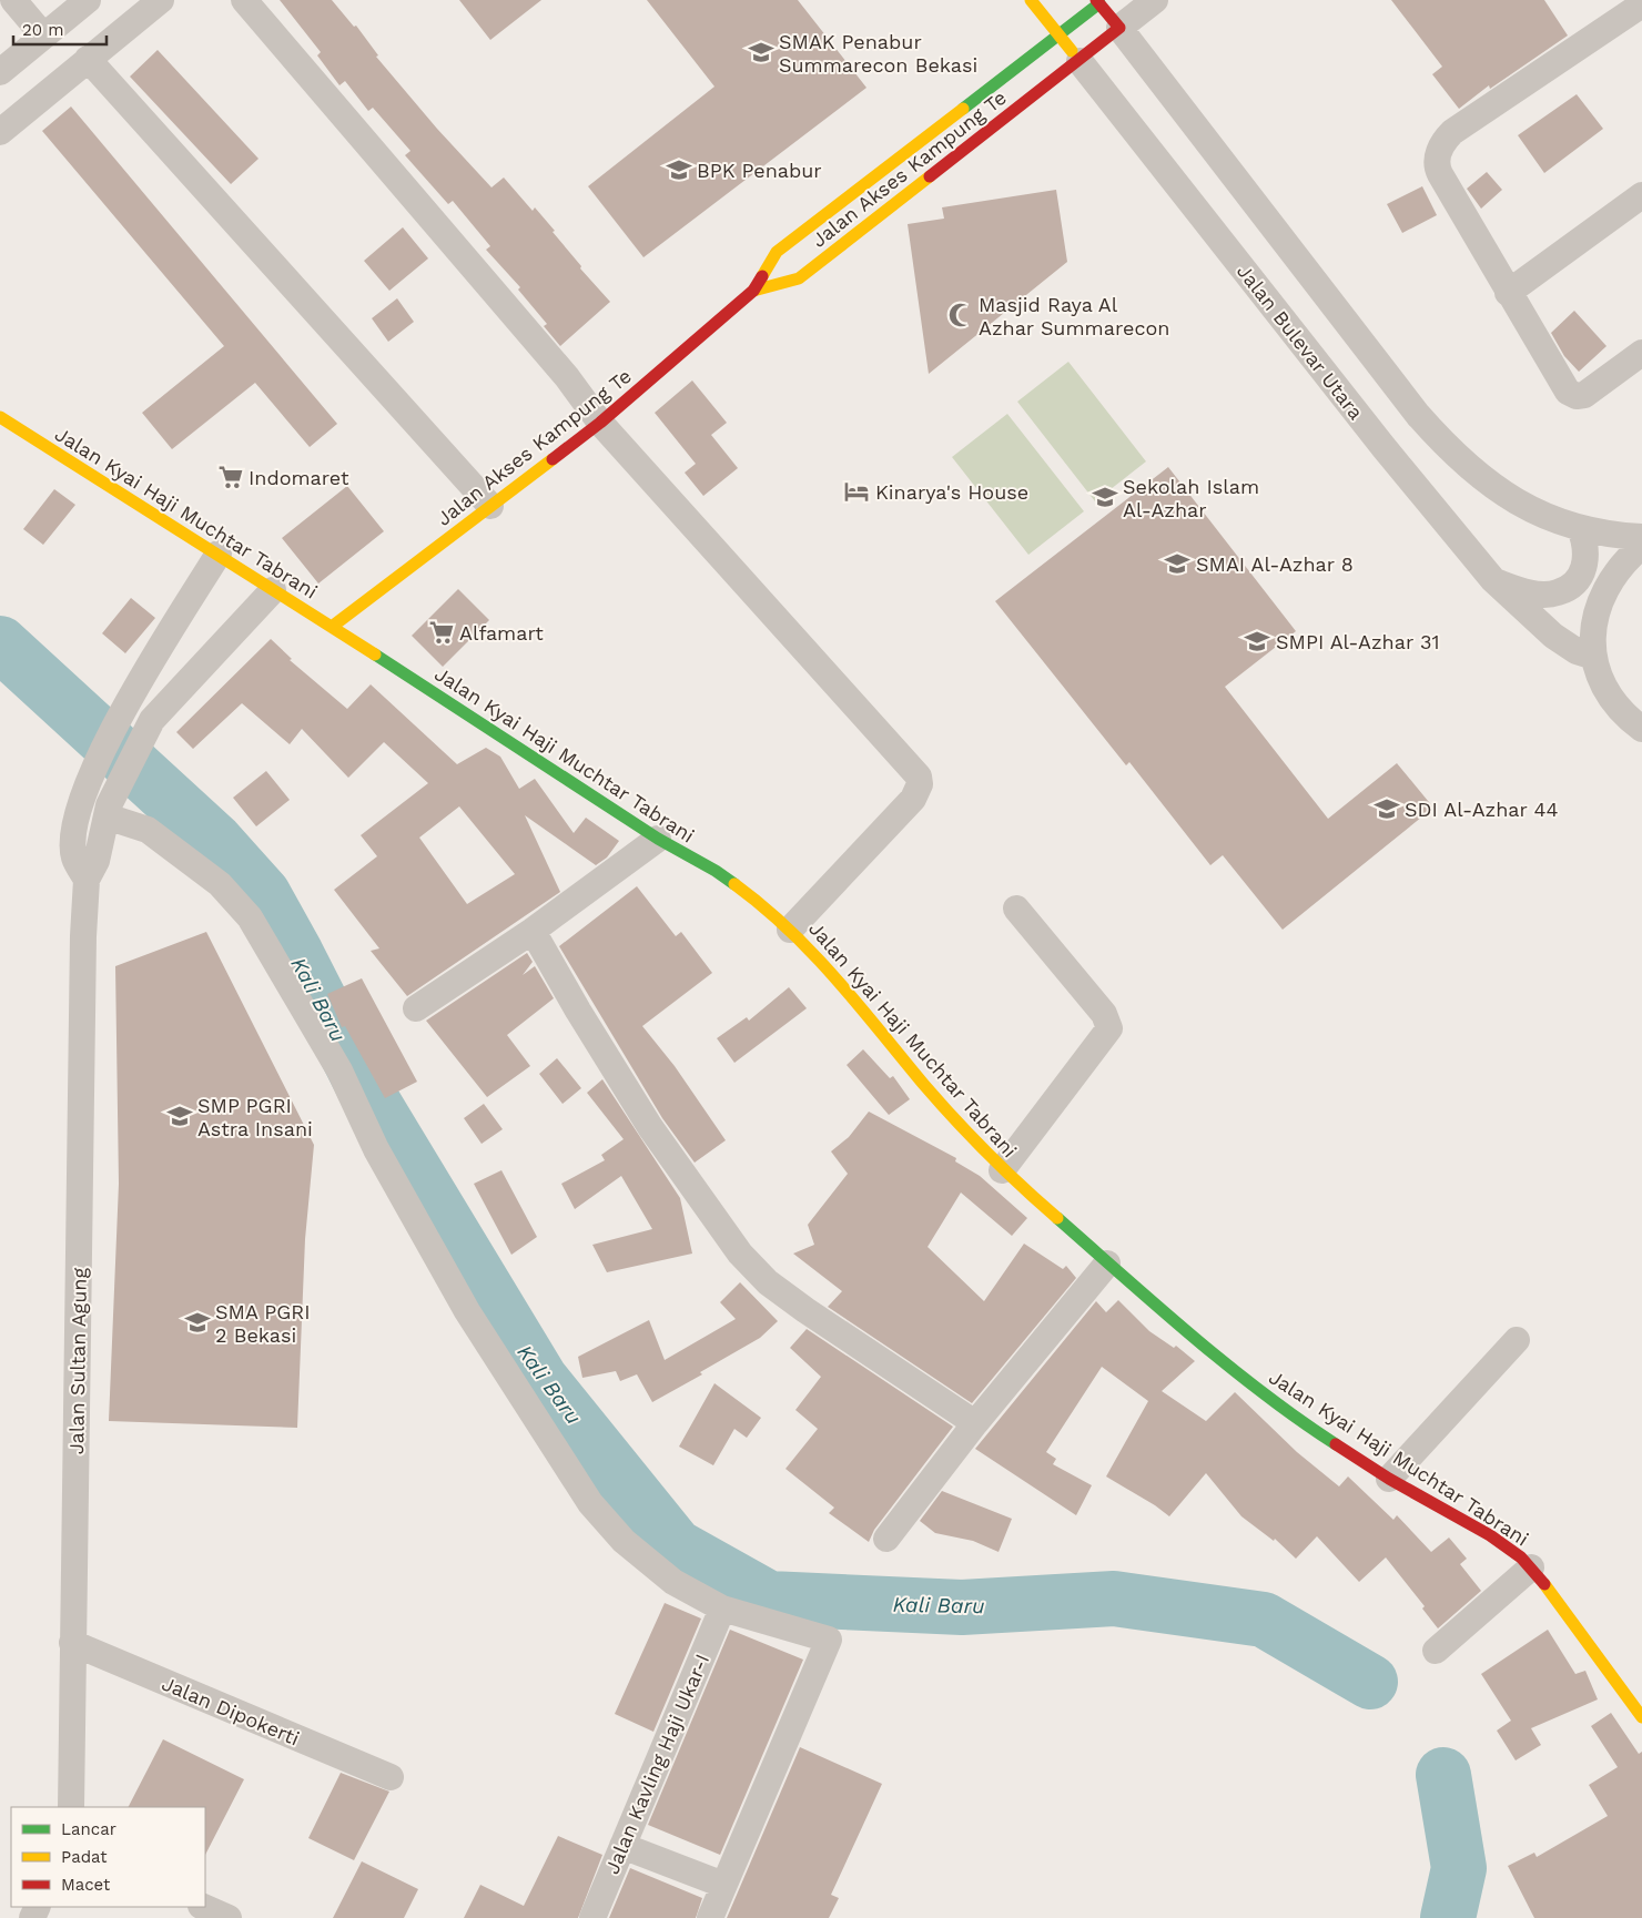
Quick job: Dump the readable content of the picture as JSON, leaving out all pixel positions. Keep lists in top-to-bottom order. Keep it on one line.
{"streets":{"street":["Jalan Akses Kampung Te","Jalan Bulevar Utara","Jalan Kyai Haji Muchtar Tabrani","Jalan Sultan Agung","Jalan Dipokerti","Jalan Kavling Haji Ukar-I"]},"crossings":[["Jalan Akses Kampung Te","Jalan Bulevar Utara"],["Jalan Akses Kampung Te","Jalan Kyai Haji Muchtar Tabrani"],["Jalan Kyai Haji Muchtar Tabrani","Jalan Sultan Agung"],["Jalan Sultan Agung","Jalan Dipokerti"]],"water":["Kali Baru"],"places":{"school or university":["SMAK Penabur Summarecon Bekasi","BPK Penabur","Sekolah Islam Al-Azhar","SMAI Al-Azhar 8","SMPI Al-Azhar 31","SDI Al-Azhar 44","SMP PGRI Astra Insani","SMA PGRI 2 Bekasi"],"mosque":["Masjid Raya Al Azhar Summarecon"],"supermarket":["Indomaret","Alfamart"],"hotel":["Kinarya's House"]},"legend":["Lancar","Padat","Macet"],"scale_bar":"20 m"}
